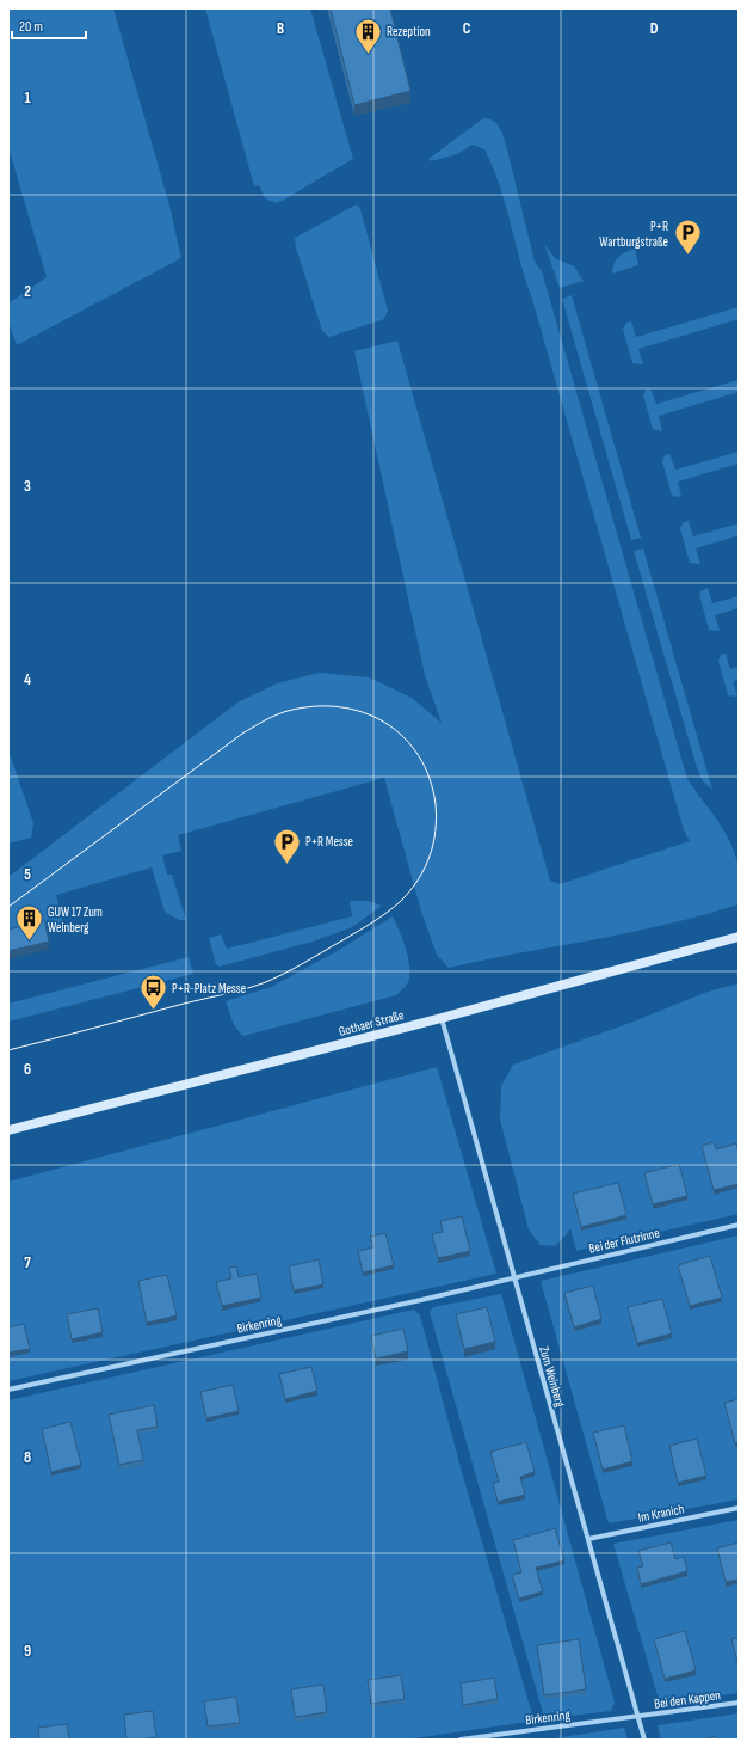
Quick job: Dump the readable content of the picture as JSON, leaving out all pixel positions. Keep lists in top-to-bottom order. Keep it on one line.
{"streets":{"main road":["Gothaer Straße"],"street":["Bei der Flutrinne","Birkenring","Zum Weinberg","Im Kranich","Bei den Kappen"]},"crossings":[["Gothaer Straße","Zum Weinberg"],["Bei der Flutrinne","Birkenring"],["Bei der Flutrinne","Zum Weinberg"],["Birkenring","Zum Weinberg"],["Birkenring","Bei den Kappen"],["Zum Weinberg","Im Kranich"],["Zum Weinberg","Bei den Kappen"]],"places":{"building":["Rezeption","GUW 17 Zum Weinberg"],"parking":["P+R Wartburgstraße","P+R Messe"],"bus stop":["P+R-Platz Messe"]},"scale_bar":"20 m","grid":{"columns":["B","C","D"],"rows":["1","2","3","4","5","6","7","8","9"]}}
